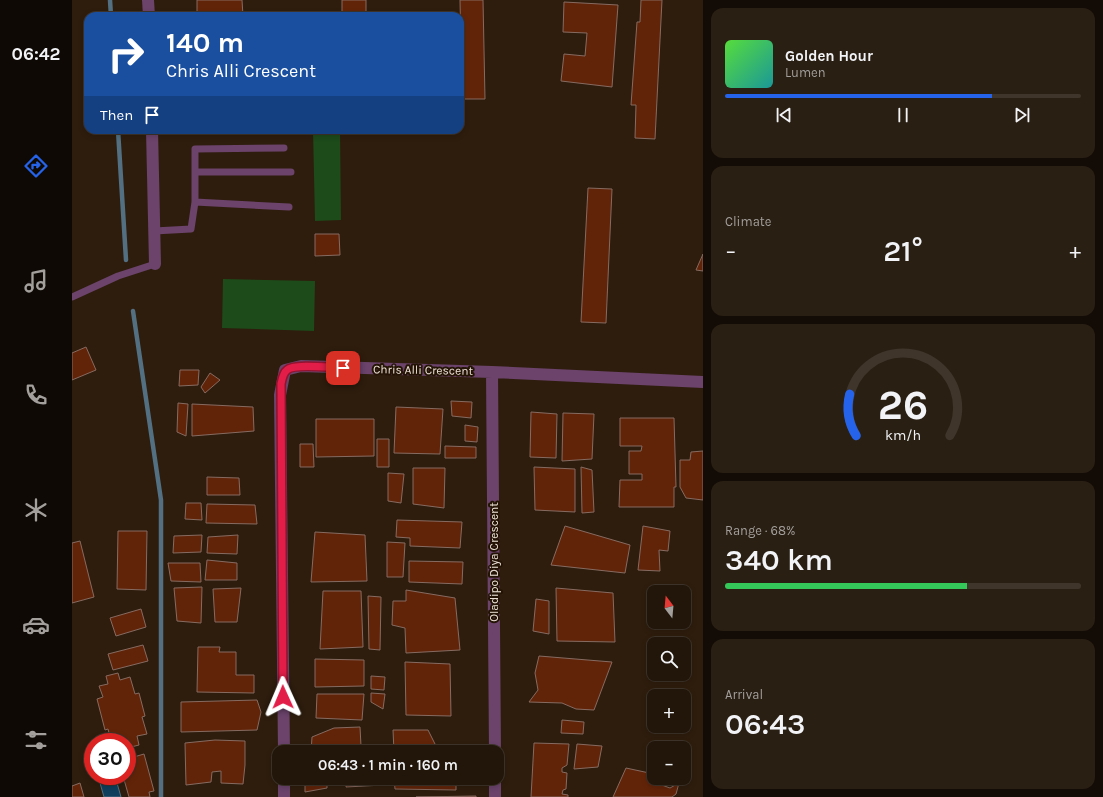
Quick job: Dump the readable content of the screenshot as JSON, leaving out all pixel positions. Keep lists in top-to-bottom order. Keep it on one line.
{"streets":{"street":["Chris Alli Crescent","Oladipo Diya Crescent"]},"crossings":[["Chris Alli Crescent","Oladipo Diya Crescent"]],"north":"top","page":{"tabs":"06:42","turn":["140 m","Chris Alli Crescent"],"song":["Golden Hour","Lumen"],"then":"Then","tile":["Climate",["Range · 68%","340 km"],["Arrival","06:43"]],"heat":["−","21°","+"],"map_buttons":["+","−"],"limit":"30","trip":"06:43 · 1 min · 160 m","gauge":["26","km/h"]}}
